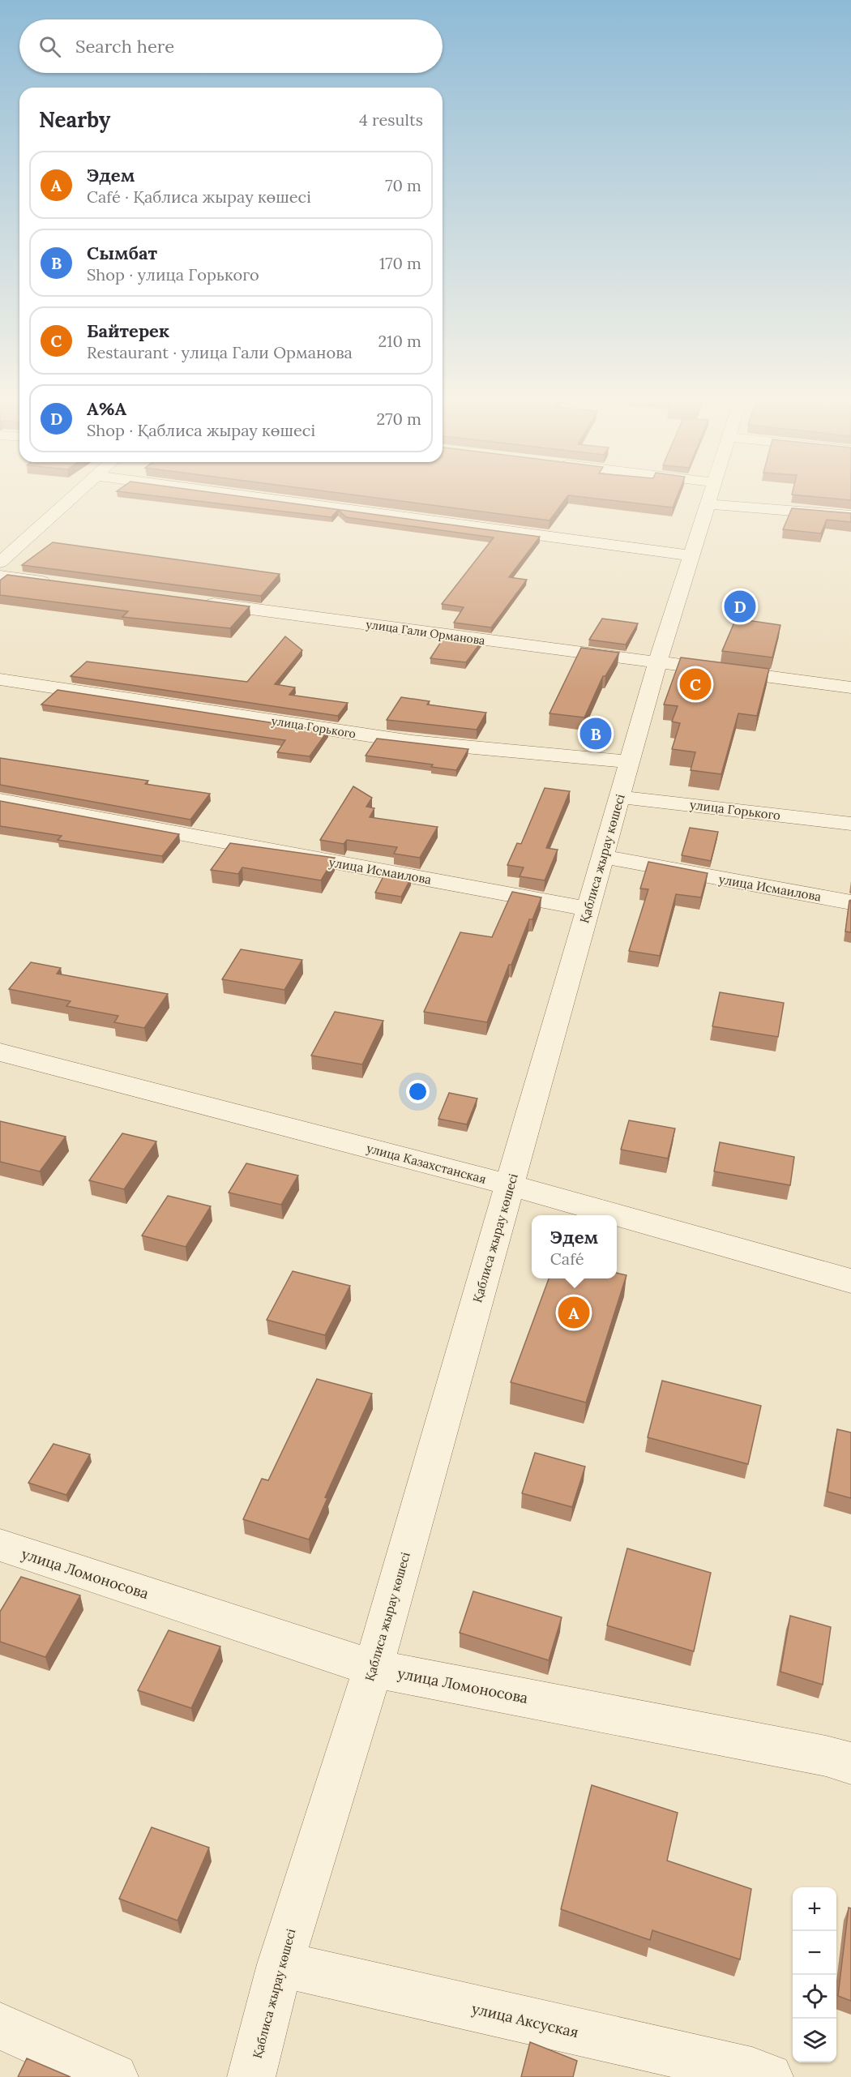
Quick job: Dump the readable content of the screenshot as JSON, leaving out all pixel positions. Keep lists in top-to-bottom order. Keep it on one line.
{"streets":{"street":["улица Гали Орманова","улица Горького","Қаблиса жырау көшесі","улица Исмаилова","улица Казахстанская","улица Ломоносова","улица Аксуская"]},"crossings":[["улица Гали Орманова","Қаблиса жырау көшесі"],["улица Горького","Қаблиса жырау көшесі"],["Қаблиса жырау көшесі","улица Исмаилова"],["Қаблиса жырау көшесі","улица Казахстанская"],["Қаблиса жырау көшесі","улица Ломоносова"],["Қаблиса жырау көшесі","улица Аксуская"]],"page":{"search":"Search here","heading":["Nearby","4 results"],"list":[{"mark":"A","name":"Эдем","note":"Café · Қаблиса жырау көшесі","value":"70 m"},{"mark":"B","name":"Сымбат","note":"Shop · улица Горького","value":"170 m"},{"mark":"C","name":"Байтерек","note":"Restaurant · улица Гали Орманова","value":"210 m"},{"mark":"D","name":"A%A","note":"Shop · Қаблиса жырау көшесі","value":"270 m"}],"pins":["D","C","B","A"],"popup":["Эдем","Café"],"map_buttons":["+","−"]}}
